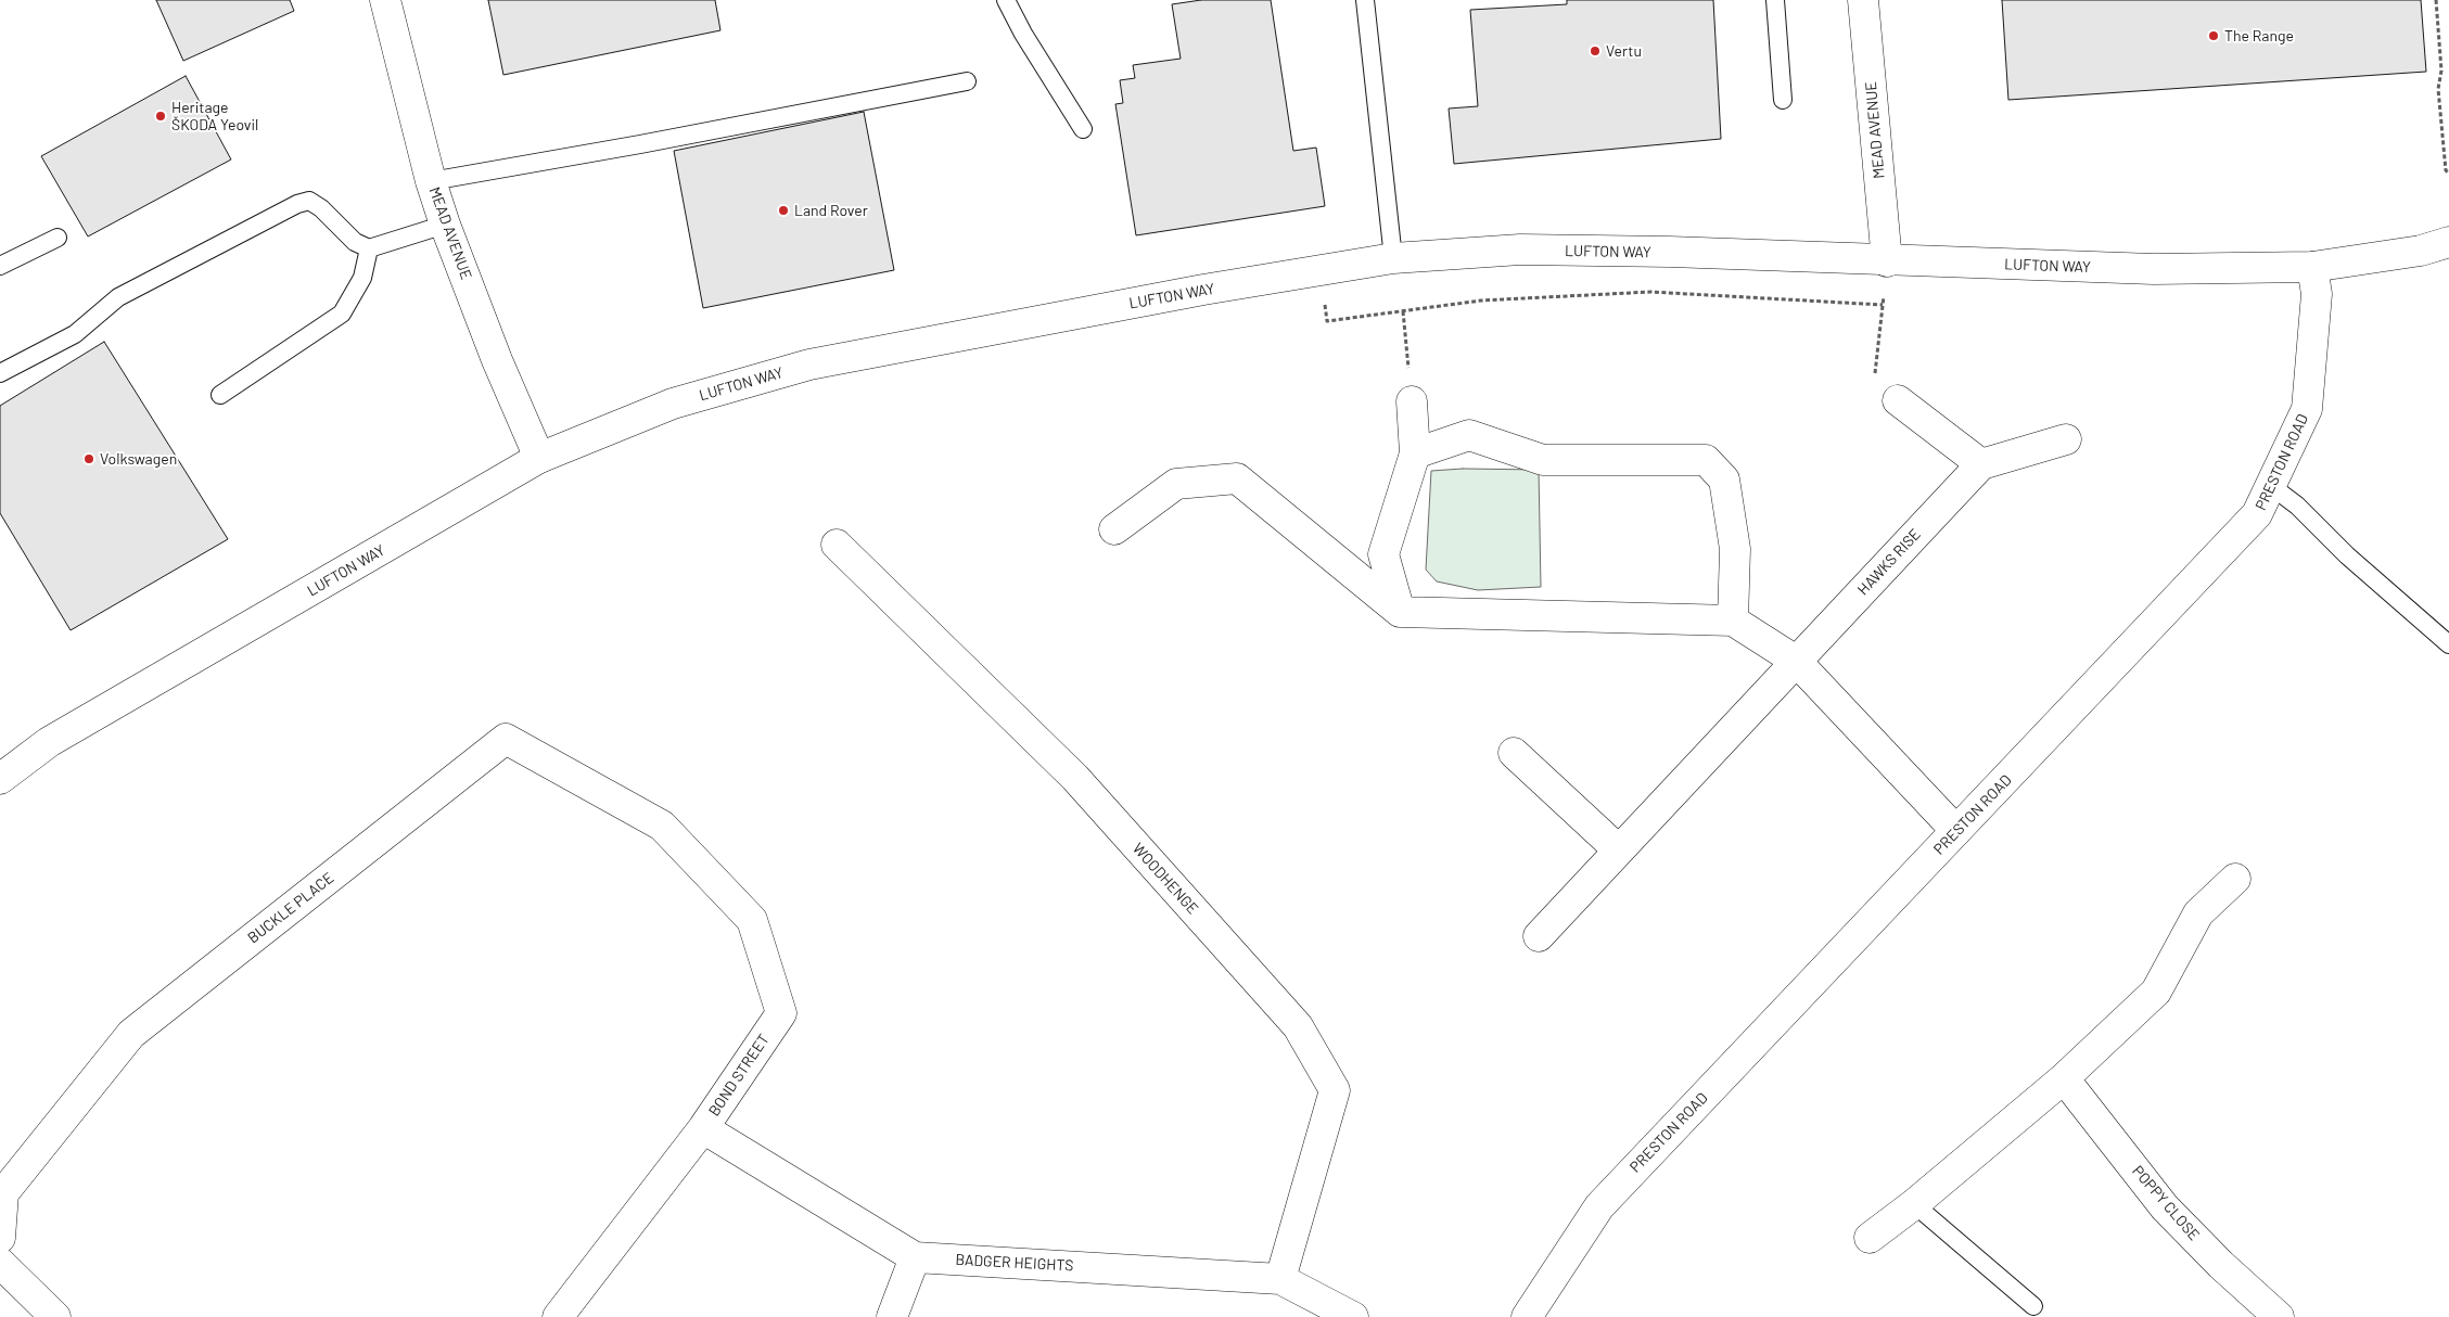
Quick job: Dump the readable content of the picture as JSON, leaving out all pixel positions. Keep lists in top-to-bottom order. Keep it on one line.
{"streets":{"street":["MEAD AVENUE","LUFTON WAY","PRESTON ROAD","HAWKS RISE","WOODHENGE","BUCKLE PLACE","BOND STREET","POPPY CLOSE","BADGER HEIGHTS"]},"crossings":[["MEAD AVENUE","LUFTON WAY"],["LUFTON WAY","PRESTON ROAD"],["WOODHENGE","BADGER HEIGHTS"],["BUCKLE PLACE","BOND STREET"],["BOND STREET","BADGER HEIGHTS"]],"places":["The Range","Vertu","Heritage ŠKODA Yeovil","Land Rover","Volkswagen"]}
